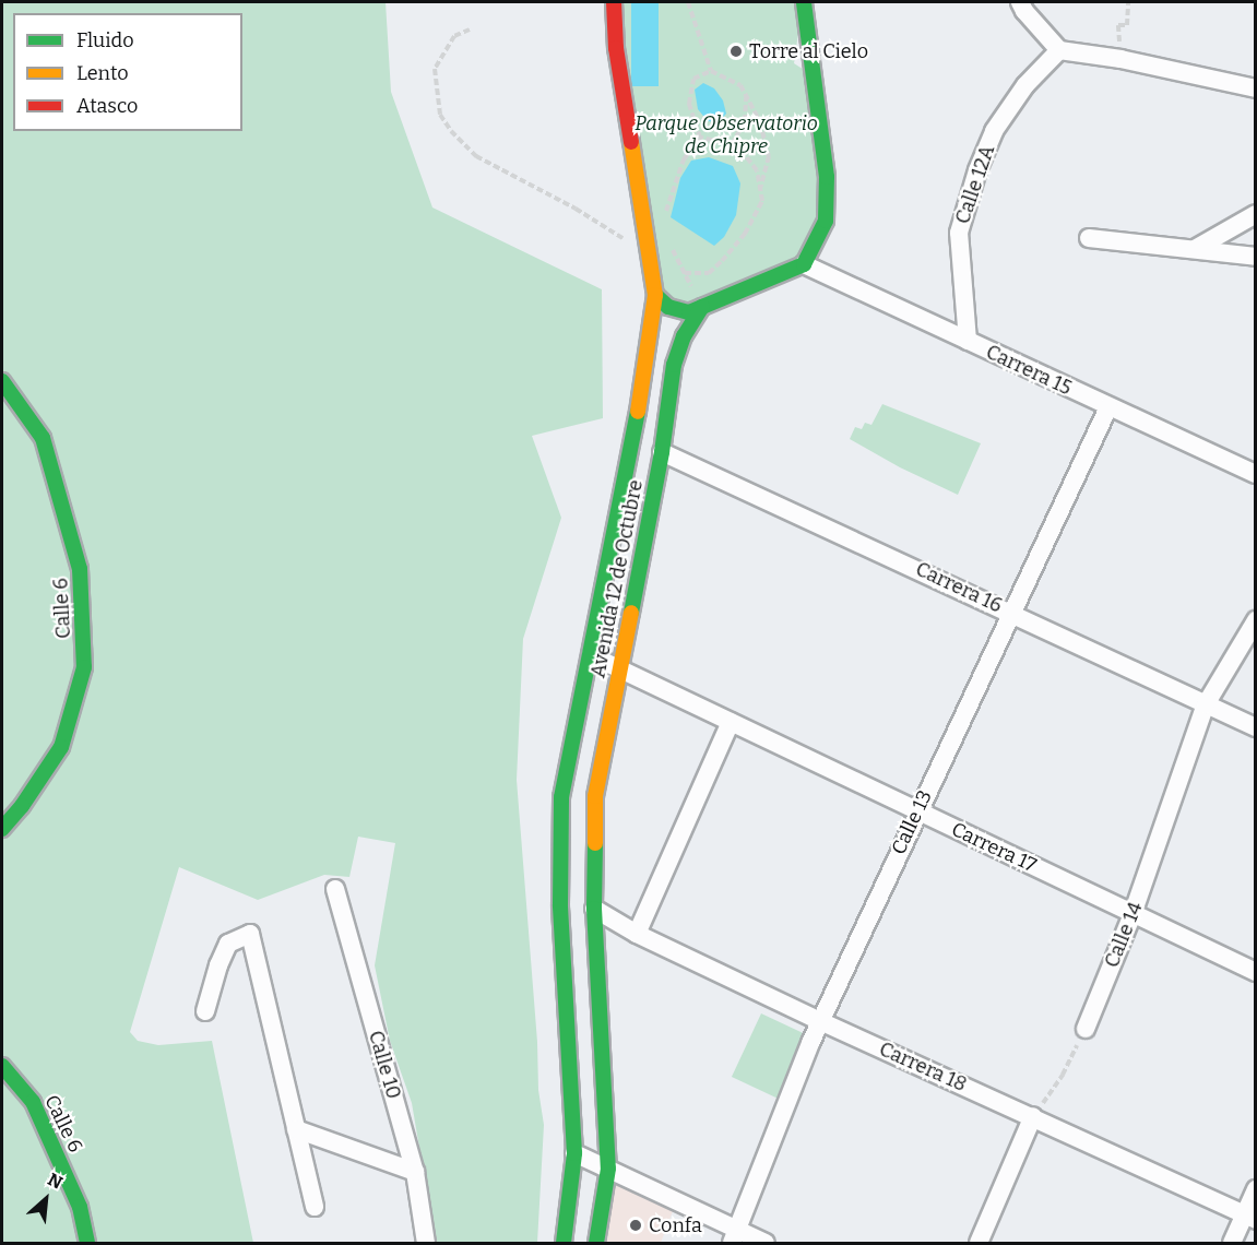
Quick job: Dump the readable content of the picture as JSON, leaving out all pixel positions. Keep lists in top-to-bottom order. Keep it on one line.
{"streets":{"main road":["Avenida 12 de Octubre","Calle 6"],"street":["Calle 12A","Carrera 15","Carrera 16","Calle 13","Carrera 17","Calle 14","Calle 10","Carrera 18"]},"crossings":[["Calle 12A","Carrera 15"],["Carrera 15","Calle 13"],["Avenida 12 de Octubre","Carrera 16"],["Avenida 12 de Octubre","Carrera 17"],["Avenida 12 de Octubre","Carrera 18"],["Carrera 16","Calle 13"],["Carrera 16","Calle 14"],["Calle 13","Carrera 17"],["Calle 13","Carrera 18"],["Carrera 17","Calle 14"]],"parks":["Parque Observatorio de Chipre"],"places":["Torre al Cielo","Confa"],"legend":["Fluido","Lento","Atasco"],"north":"top right"}
